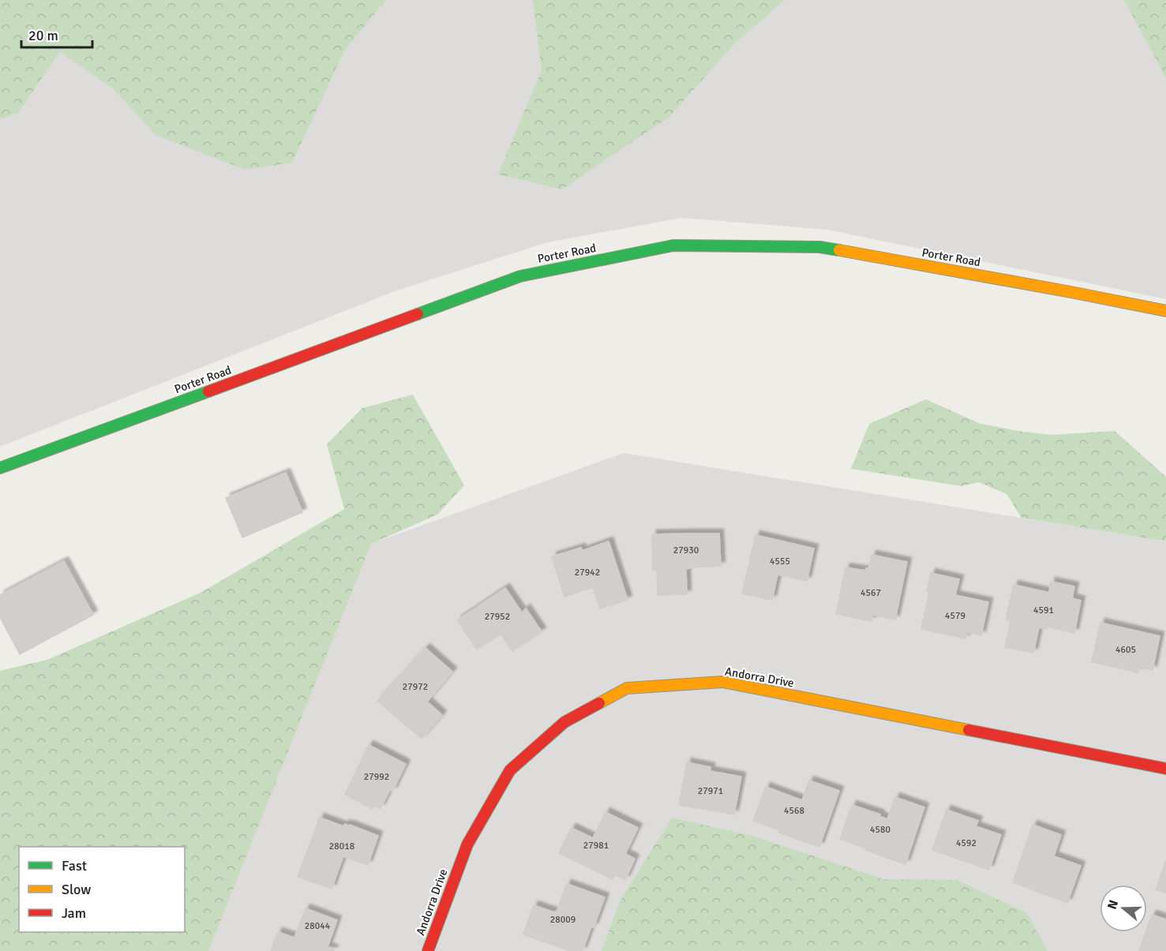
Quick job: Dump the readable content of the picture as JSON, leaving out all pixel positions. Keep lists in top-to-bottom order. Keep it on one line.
{"streets":{"main road":["Porter Road","Andorra Drive"]},"house_numbers":["27930","4555","27942","4567","4591","4579","27952","4605","27972","27992","27971","4568","4580","4592","27981","28018","28009","28044"],"legend":["Fast","Slow","Jam"],"scale_bar":"20 m","north":"left"}
